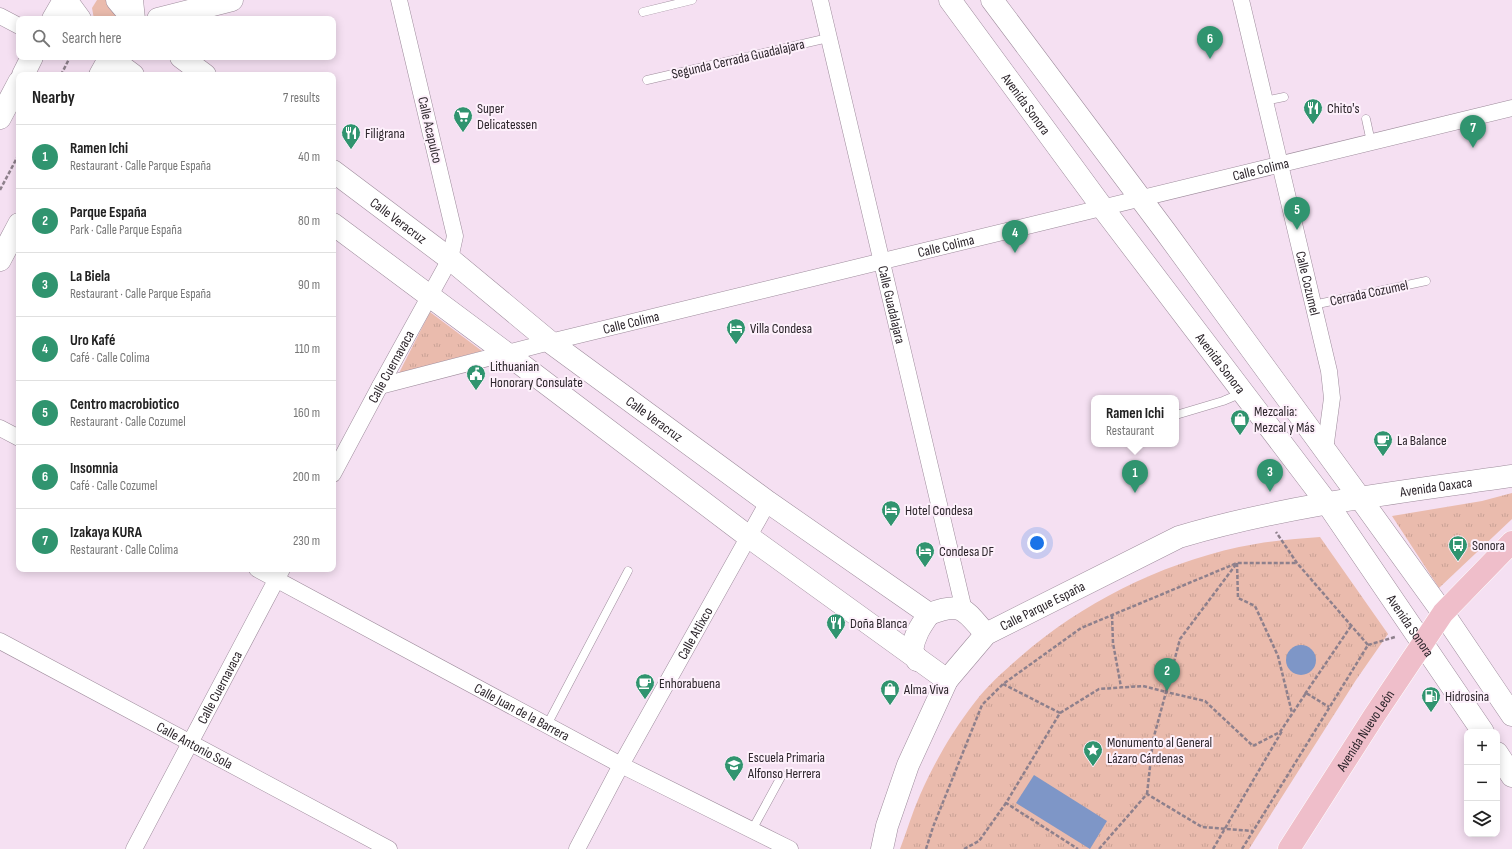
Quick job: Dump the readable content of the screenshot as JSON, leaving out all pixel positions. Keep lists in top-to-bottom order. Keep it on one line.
{"streets":{"main road":["Avenida Sonora","Calle Veracruz","Avenida Oaxaca","Calle Parque España","Avenida Nuevo León"],"street":["Calle Acapulco","Calle Colima","Calle Cozumel","Calle Guadalajara","Calle Cuernavaca","Calle Atlixco","Calle Juan de la Barrera","Calle Antonio Sola"],"lane":["Segunda Cerrada Guadalajara","Cerrada Cozumel"]},"crossings":[["Segunda Cerrada Guadalajara","Calle Guadalajara"],["Avenida Sonora","Calle Colima"],["Avenida Sonora","Avenida Oaxaca"],["Avenida Sonora","Calle Parque España"],["Avenida Sonora","Avenida Nuevo León"],["Calle Acapulco","Calle Veracruz"],["Calle Acapulco","Calle Cuernavaca"],["Calle Colima","Calle Veracruz"],["Calle Colima","Calle Cozumel"],["Calle Colima","Calle Guadalajara"],["Calle Colima","Calle Cuernavaca"],["Calle Veracruz","Calle Guadalajara"],["Calle Veracruz","Calle Cuernavaca"],["Calle Veracruz","Calle Parque España"],["Calle Veracruz","Calle Atlixco"],["Calle Cozumel","Cerrada Cozumel"],["Calle Guadalajara","Calle Parque España"],["Calle Cuernavaca","Calle Juan de la Barrera"],["Calle Cuernavaca","Calle Antonio Sola"],["Avenida Oaxaca","Calle Parque España"],["Calle Atlixco","Calle Juan de la Barrera"]],"places":{"restaurant":["Chito's","Filigrana","Doña Blanca"],"supermarket":["Super Delicatessen"],"hotel":["Villa Condesa","Hotel Condesa","Condesa DF"],"public building":["Lithuanian Honorary Consulate"],"shop":["Mezcalia: Mezcal y Más","Alma Viva"],"cafe":["La Balance","Enhorabuena"],"bus stop":["Sonora"],"fuel station":["Hidrosina"],"place":["Monumento al General Lázaro Cárdenas"],"school or university":["Escuela Primaria Alfonso Herrera"]},"page":{"search":"Search here","pins":["6","7","5","4","3","1","2"],"heading":["Nearby","7 results"],"list":[{"mark":"1","name":"Ramen Ichi","note":"Restaurant · Calle Parque España","value":"40 m"},{"mark":"2","name":"Parque España","note":"Park · Calle Parque España","value":"80 m"},{"mark":"3","name":"La Biela","note":"Restaurant · Calle Parque España","value":"90 m"},{"mark":"4","name":"Uro Kafé","note":"Café · Calle Colima","value":"110 m"},{"mark":"5","name":"Centro macrobiotico","note":"Restaurant · Calle Cozumel","value":"160 m"},{"mark":"6","name":"Insomnia","note":"Café · Calle Cozumel","value":"200 m"},{"mark":"7","name":"Izakaya KURA","note":"Restaurant · Calle Colima","value":"230 m"}],"popup":["Ramen Ichi","Restaurant"],"map_buttons":["+","−"]}}
